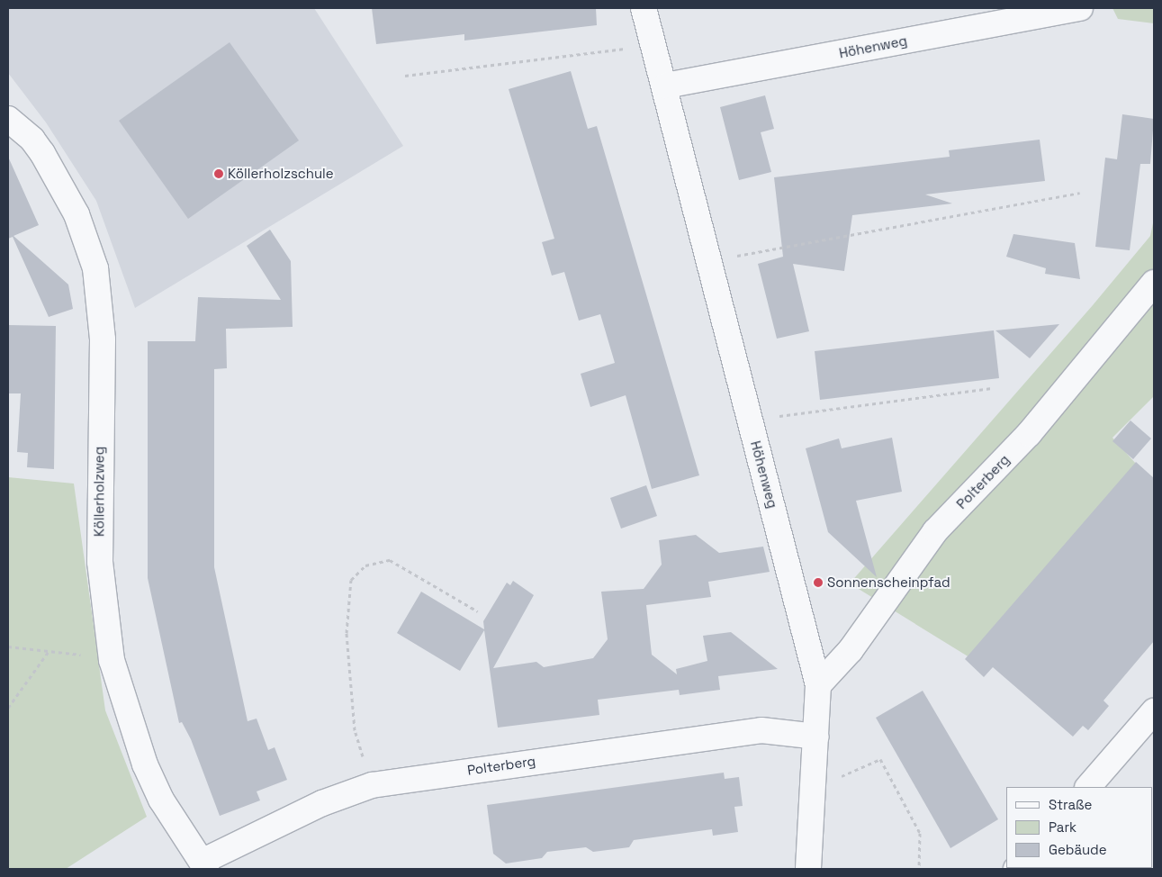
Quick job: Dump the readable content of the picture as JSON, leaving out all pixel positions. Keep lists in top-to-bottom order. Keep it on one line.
{"streets":{"street":["Höhenweg","Polterberg","Köllerholzweg"]},"crossings":[["Höhenweg","Polterberg"],["Polterberg","Köllerholzweg"]],"places":["Köllerholzschule","Sonnenscheinpfad"],"legend":["Straße","Park","Gebäude"]}
